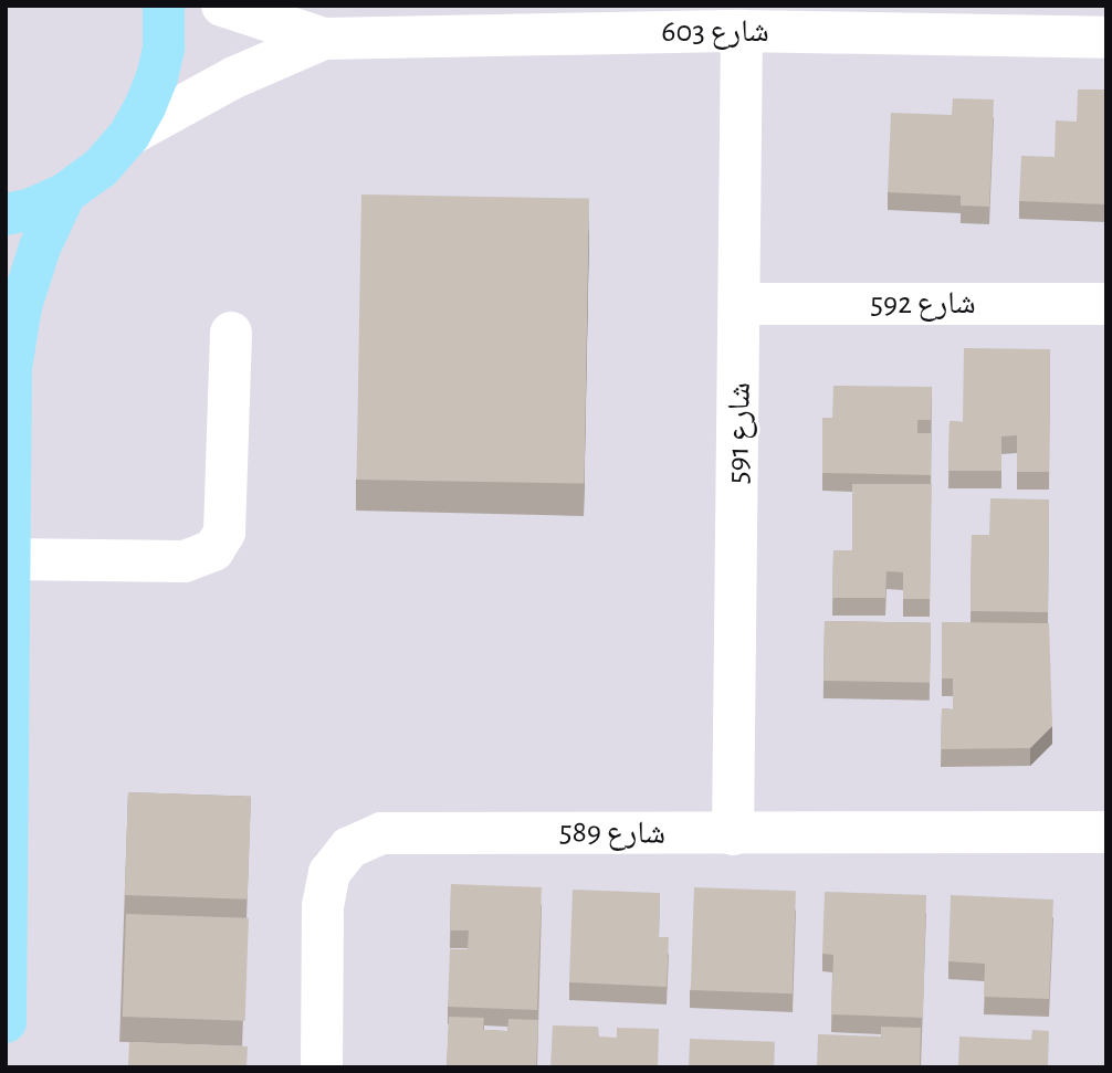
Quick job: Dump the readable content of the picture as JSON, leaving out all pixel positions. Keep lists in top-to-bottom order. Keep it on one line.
{"streets":{"street":["شارع 603","شارع 592","شارع 591","شارع 589"]},"crossings":[["شارع 603","شارع 591"],["شارع 592","شارع 591"],["شارع 591","شارع 589"]]}
